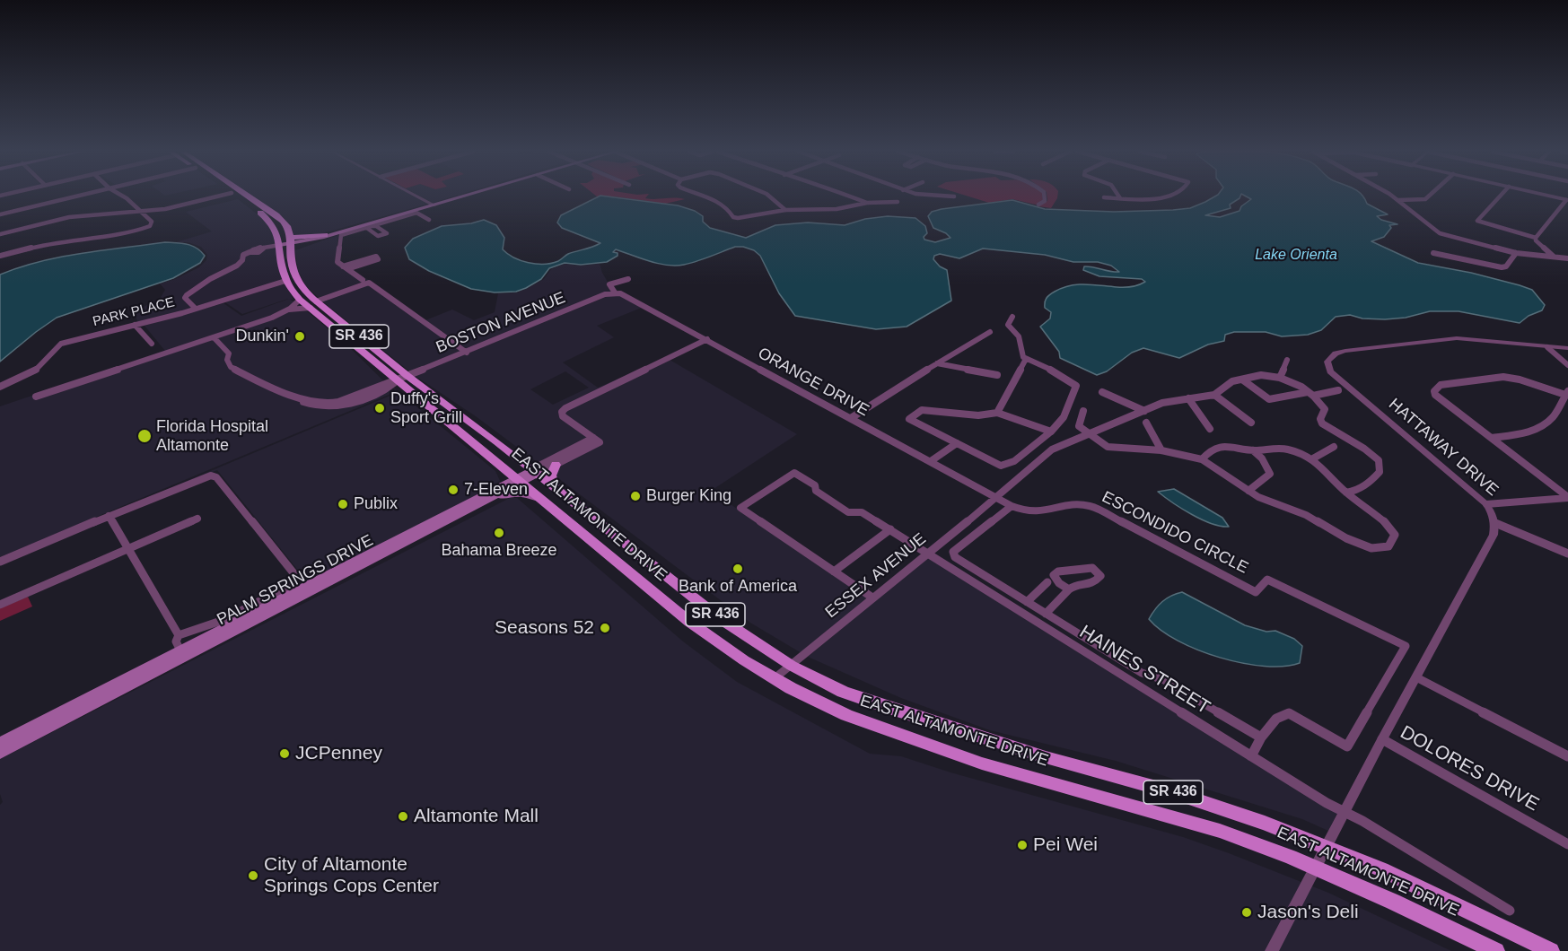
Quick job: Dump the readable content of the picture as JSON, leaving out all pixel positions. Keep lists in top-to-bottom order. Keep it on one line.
{"streets":{"main road":["SR 436","EAST ALTAMONTE DRIVE","PALM SPRINGS DRIVE"],"street":["PARK PLACE","BOSTON AVENUE","ORANGE DRIVE","HATTAWAY DRIVE","ESCONDIDO CIRCLE","ESSEX AVENUE","HAINES STREET","DOLORES DRIVE"]},"crossings":[["PARK PLACE","EAST ALTAMONTE DRIVE"],["BOSTON AVENUE","SR 436"],["BOSTON AVENUE","ORANGE DRIVE"],["BOSTON AVENUE","EAST ALTAMONTE DRIVE"],["SR 436","EAST ALTAMONTE DRIVE"],["SR 436","ESSEX AVENUE"],["SR 436","PALM SPRINGS DRIVE"],["ORANGE DRIVE","ESCONDIDO CIRCLE"],["ORANGE DRIVE","ESSEX AVENUE"],["HATTAWAY DRIVE","EAST ALTAMONTE DRIVE"],["HATTAWAY DRIVE","HAINES STREET"],["HATTAWAY DRIVE","DOLORES DRIVE"],["EAST ALTAMONTE DRIVE","ESSEX AVENUE"],["EAST ALTAMONTE DRIVE","PALM SPRINGS DRIVE"],["ESCONDIDO CIRCLE","ESSEX AVENUE"],["ESCONDIDO CIRCLE","HAINES STREET"],["ESSEX AVENUE","HAINES STREET"]],"water":["Lake Orienta"],"places":["Dunkin'","Duffy's Sport Grill","Florida Hospital Altamonte","7-Eleven","Burger King","Publix","Bahama Breeze","Bank of America","Seasons 52","JCPenney","Altamonte Mall","Pei Wei","City of Altamonte Springs Cops Center","Jason's Deli"]}
